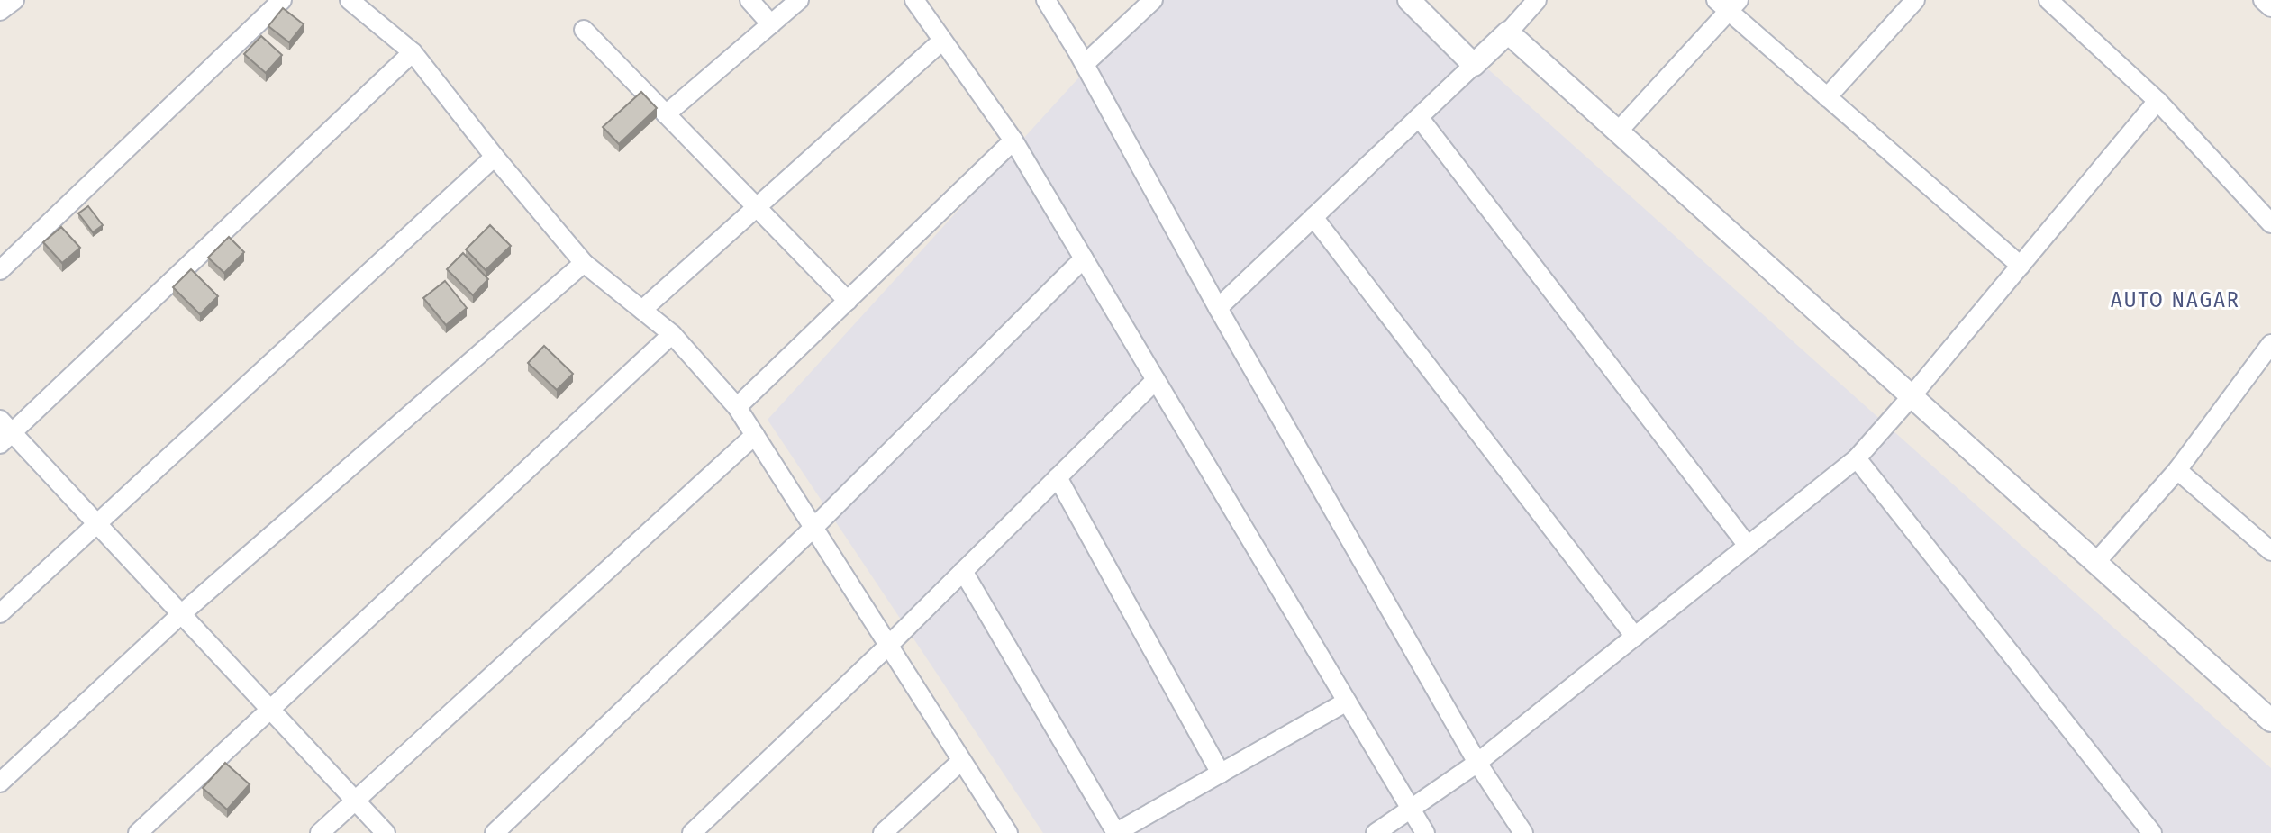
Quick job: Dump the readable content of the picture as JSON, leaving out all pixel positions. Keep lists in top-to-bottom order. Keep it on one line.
{"districts":["AUTO NAGAR"]}
